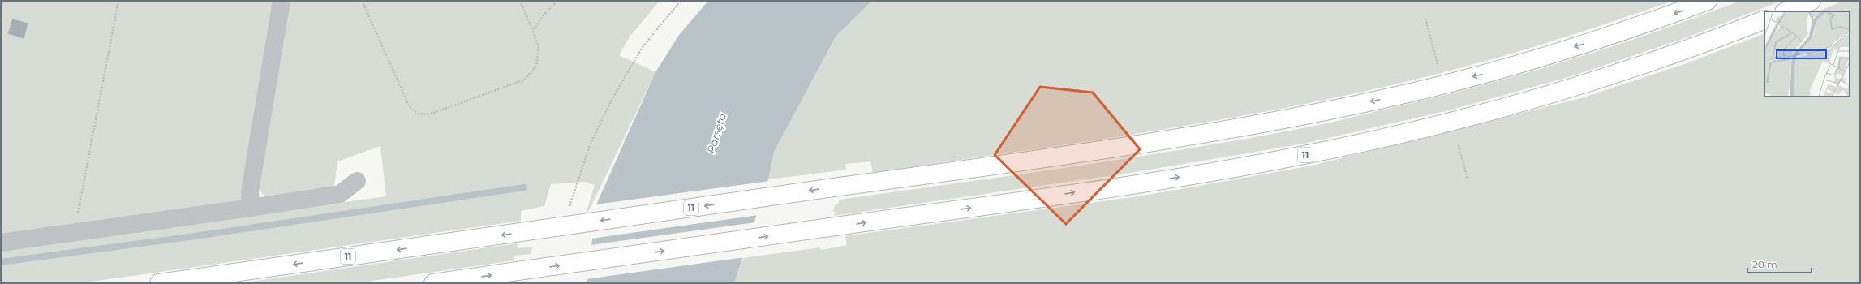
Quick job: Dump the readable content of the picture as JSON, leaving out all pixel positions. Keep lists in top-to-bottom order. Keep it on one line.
{"streets":{"main road":["11"]},"water":["Parsęta"],"scale_bar":"20 m"}
